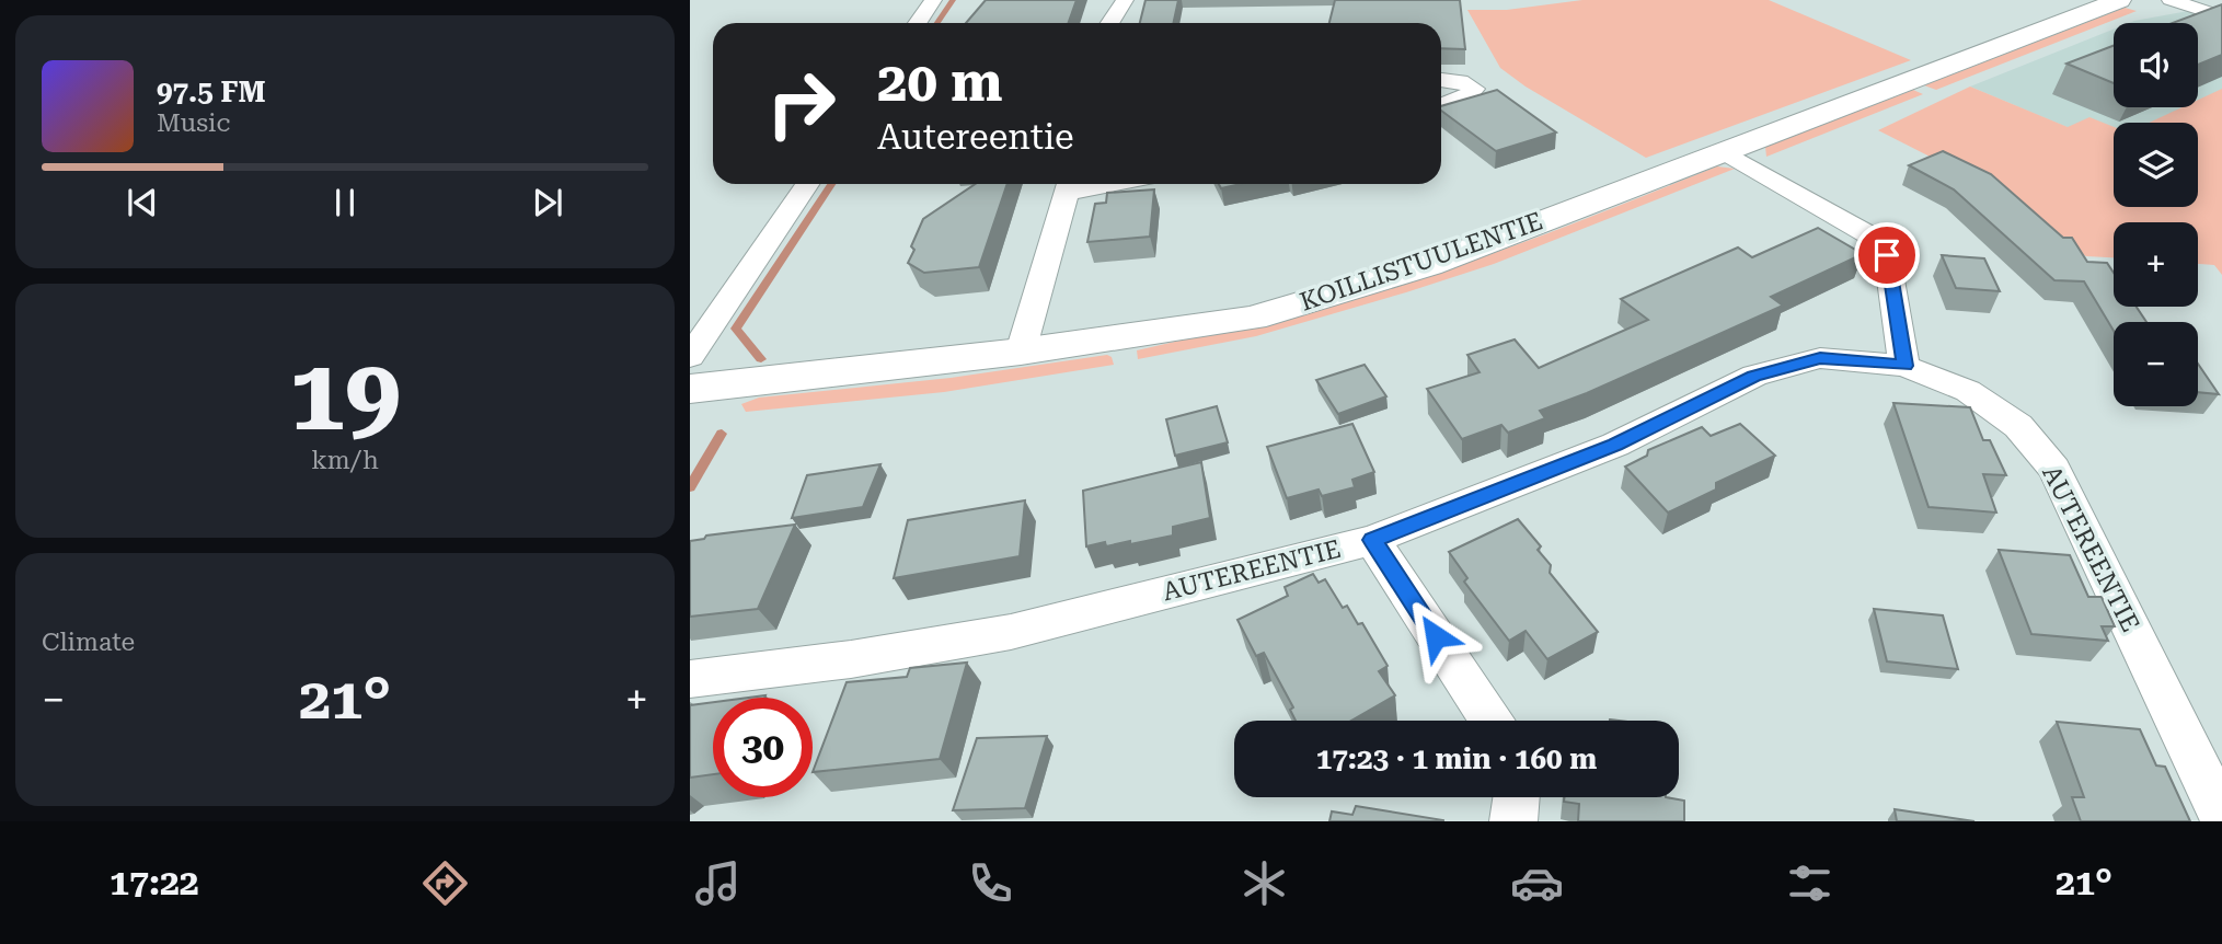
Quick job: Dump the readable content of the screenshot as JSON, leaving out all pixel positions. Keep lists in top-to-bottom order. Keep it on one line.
{"streets":{"street":["KOILLISTUULENTIE","AUTEREENTIE"]},"page":{"map_buttons":["+","−"],"turn":["20 m","Autereentie"],"song":["97.5 FM","Music"],"tile":[["19","km/h"],"Climate"],"heat":["−","21°","+"],"limit":"30","trip":"17:23 · 1 min · 160 m","tabs":["17:22","21°"]}}
